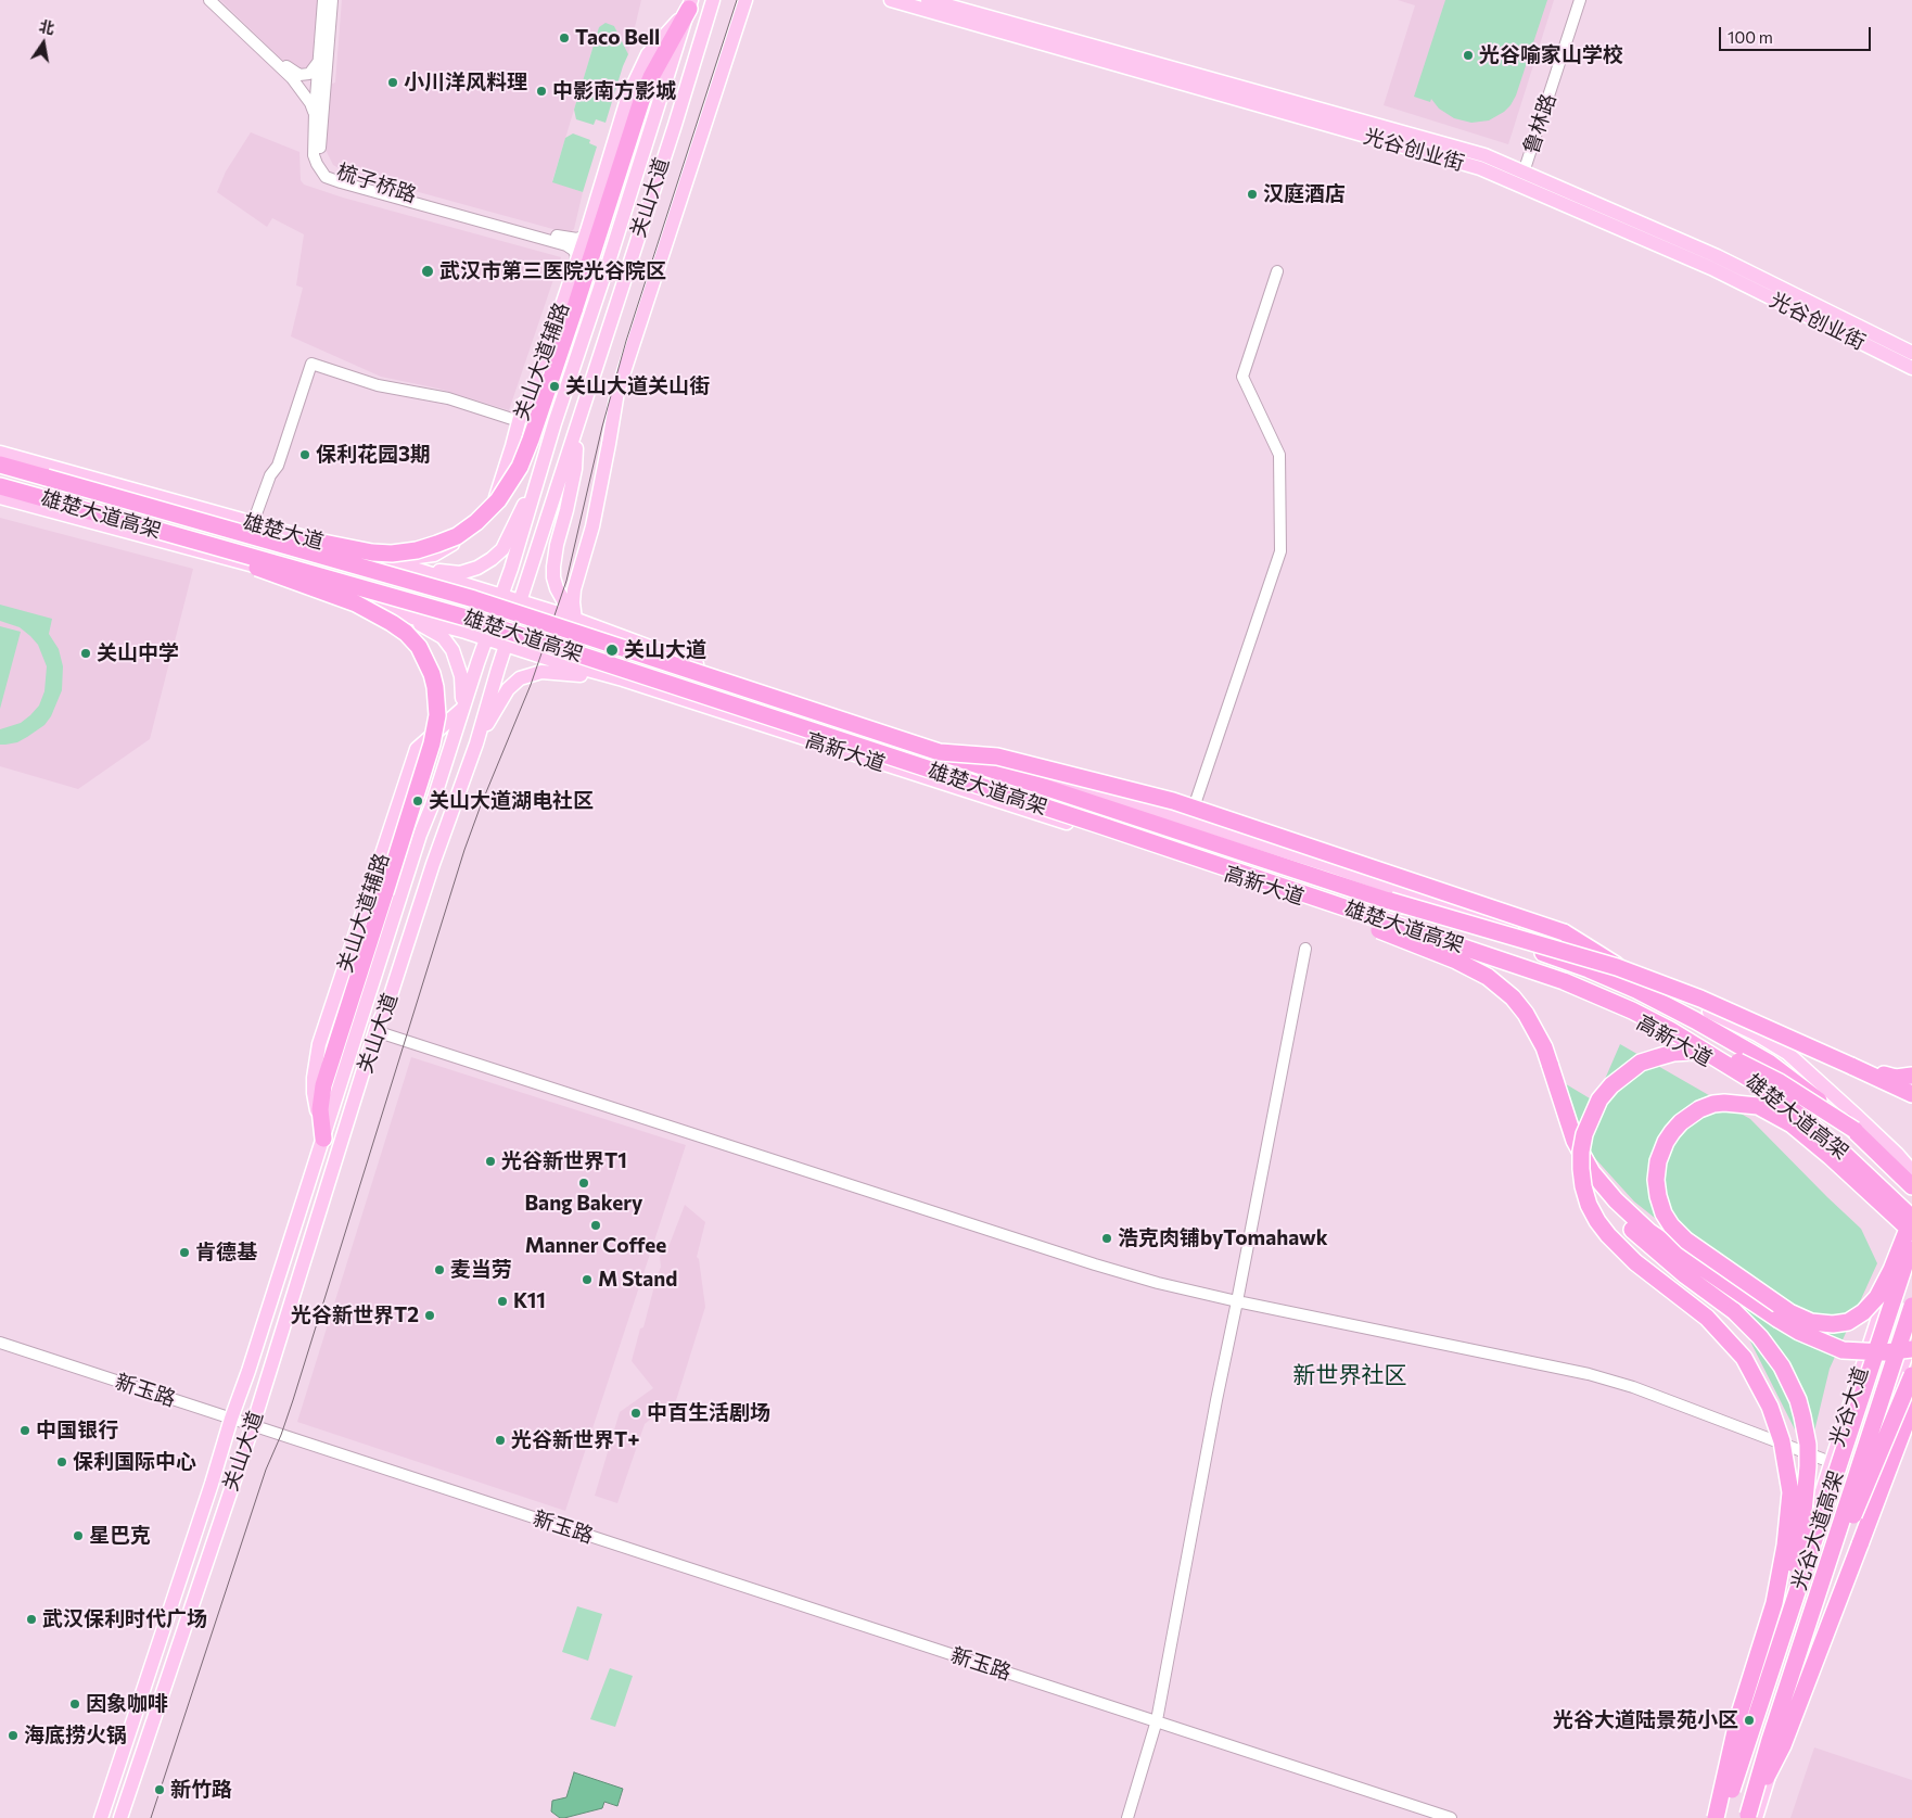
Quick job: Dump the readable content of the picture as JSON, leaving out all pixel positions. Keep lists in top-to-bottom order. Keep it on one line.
{"streets":{"highway":["雄楚大道高架","光谷大道高架"],"main road":["光谷创业街","关山大道","关山大道辅路","雄楚大道","高新大道","光谷大道"],"street":["鲁林路","梳子桥路","新玉路"]},"crossings":[["鲁林路","光谷创业街"],["梳子桥路","关山大道辅路"],["关山大道","关山大道辅路"],["关山大道","雄楚大道"],["关山大道","新玉路"],["关山大道辅路","雄楚大道"],["雄楚大道高架","高新大道"],["雄楚大道高架","光谷大道"],["雄楚大道","高新大道"],["高新大道","光谷大道"],["光谷大道","光谷大道高架"]],"districts":["新世界社区"],"places":["Taco Bell","光谷喻家山学校","小川洋风料理","中影南方影城","汉庭酒店","武汉市第三医院光谷院区","关山大道关山街","保利花园3期","关山大道","关山中学","关山大道湖电社区","光谷新世界T1","Bang Bakery","Manner Coffee","浩克肉铺byTomahawk","肯德基","麦当劳","M Stand","K11","光谷新世界T2","中百生活剧场","中国银行","光谷新世界T+","保利国际中心","星巴克","武汉保利时代广场","因象咖啡","光谷大道陆景苑小区","海底捞火锅","新竹路"],"scale_bar":"100 m","north":"top"}
